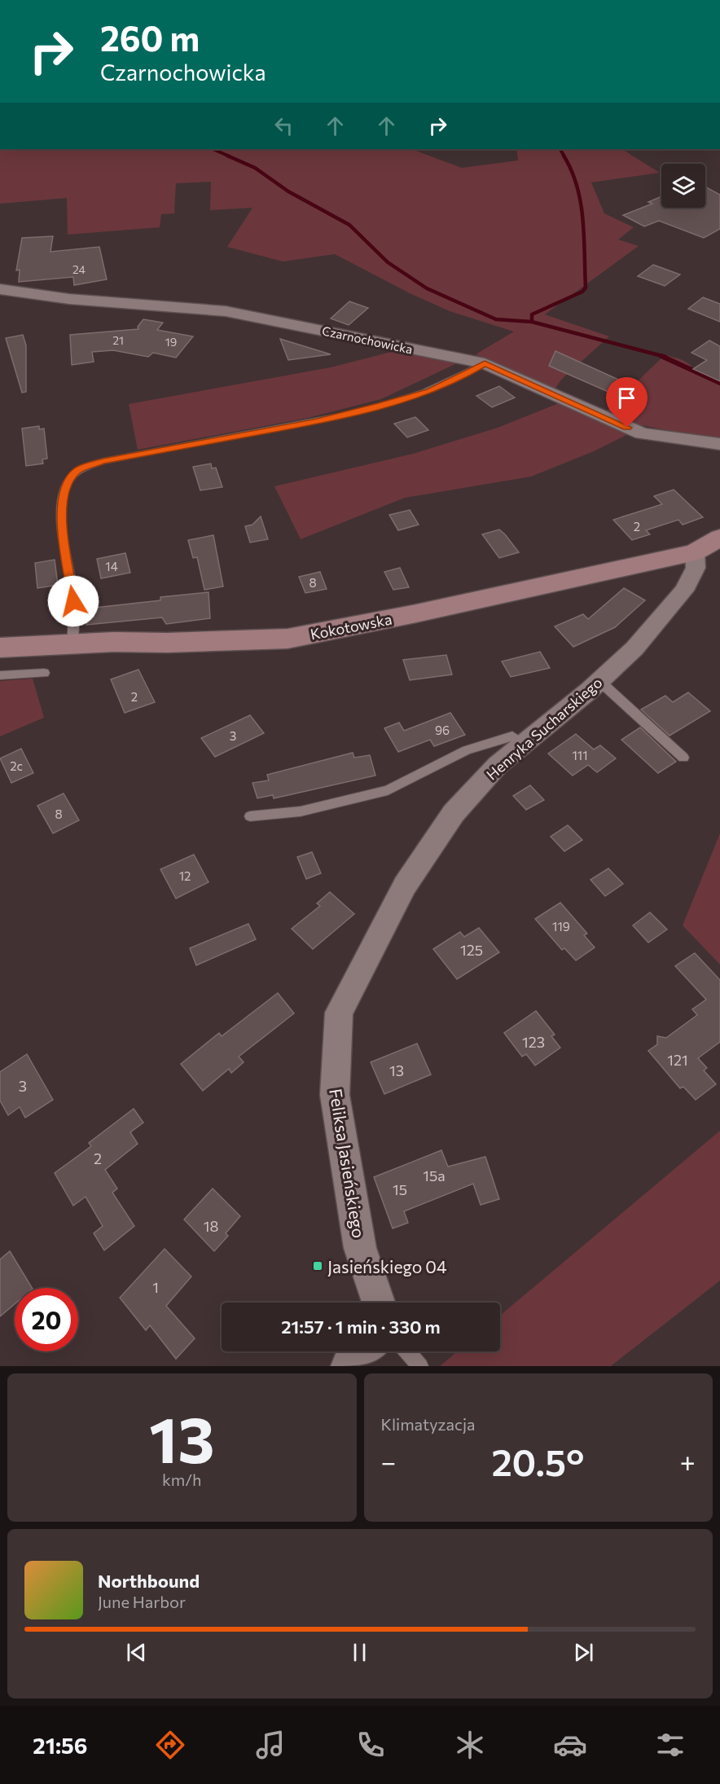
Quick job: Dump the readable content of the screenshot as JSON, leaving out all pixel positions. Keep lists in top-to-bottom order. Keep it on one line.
{"streets":{"street":["Czarnochowicka","Kokotowska","Henryka Sucharskiego","Feliksa Jasieńskiego"]},"crossings":[["Kokotowska","Henryka Sucharskiego"],["Henryka Sucharskiego","Feliksa Jasieńskiego"]],"places":{"transit":["Jasieńskiego 04"]},"house_numbers":["24","21","19","2","14","8","2","96","3","111","2c","8","12","119","125","123","121","13","3","2","15a","15","18","1"],"page":{"turn":["260 m","Czarnochowicka"],"limit":"20","trip":"21:57 · 1 min · 330 m","tile":[["13","km/h"],"Klimatyzacja"],"heat":["−","20.5°","+"],"song":["Northbound","June Harbor"],"tabs":"21:56"}}
